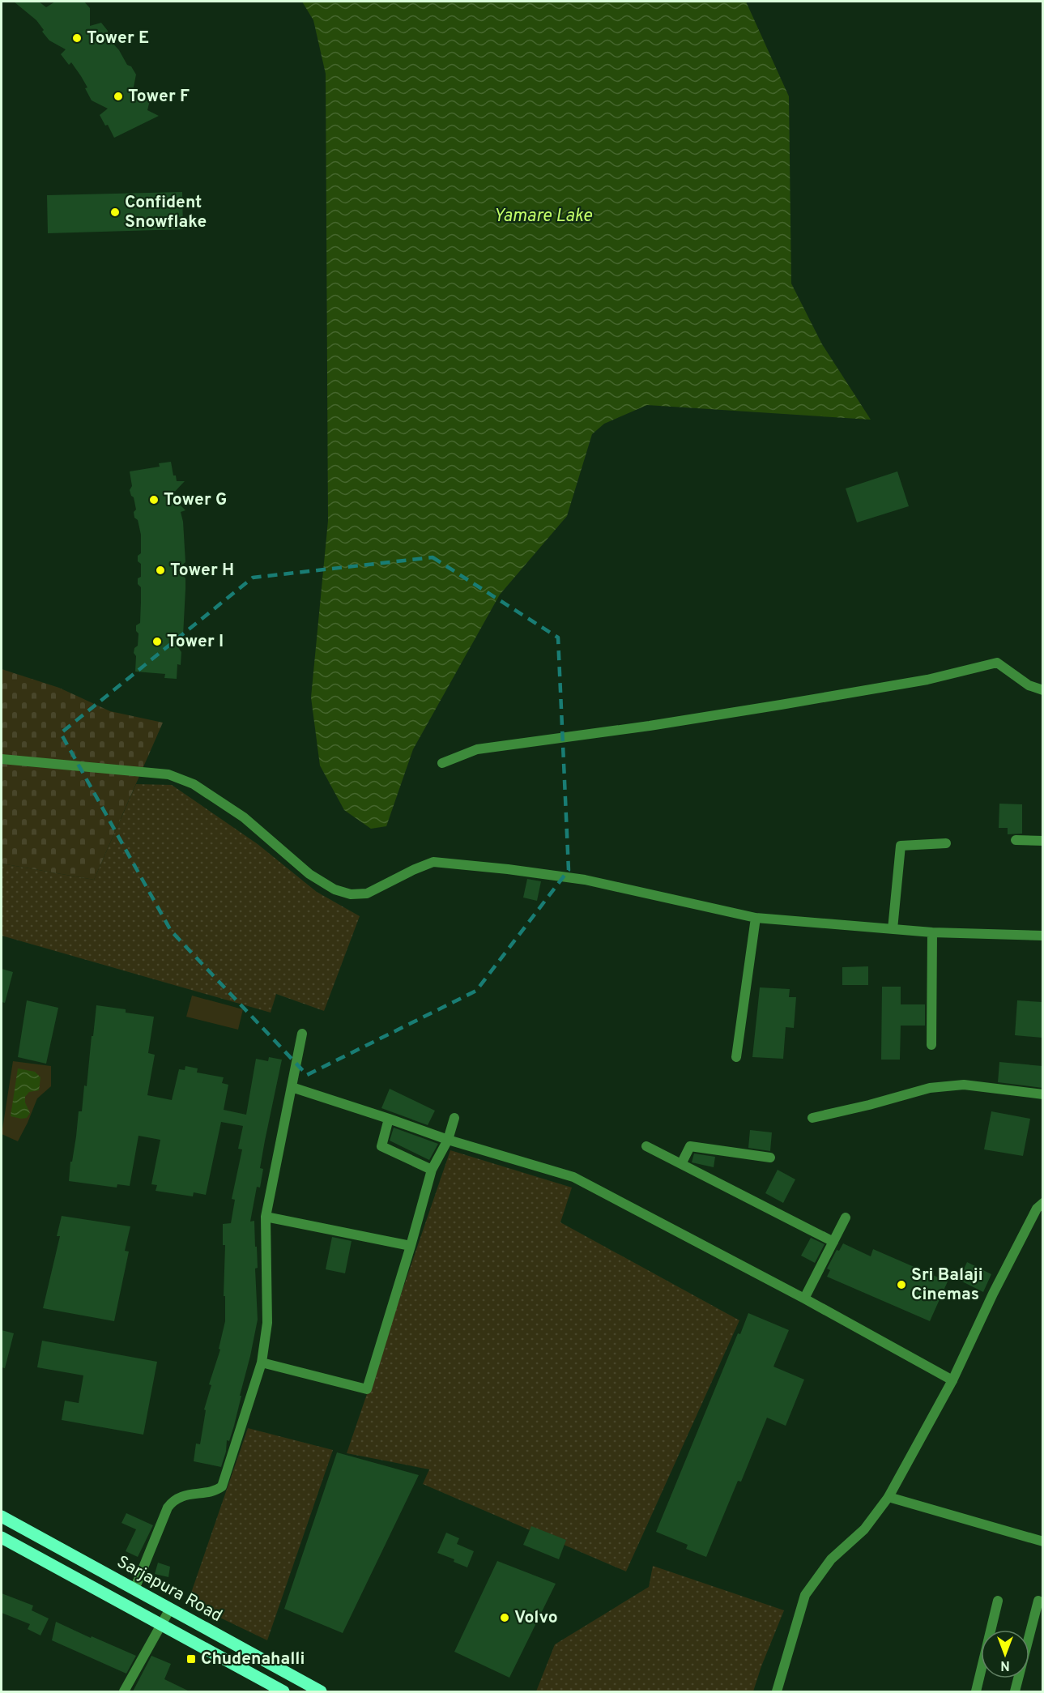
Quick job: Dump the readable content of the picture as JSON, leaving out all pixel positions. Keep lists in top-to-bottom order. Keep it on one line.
{"streets":{"main road":["Sarjapura Road"]},"water":["Yamare Lake"],"places":{"other":["Tower E","Tower F","Confident Snowflake","Tower G","Tower H","Tower I","Sri Balaji Cinemas","Volvo"],"transit":["Chudenahalli"]},"north":"bottom"}
